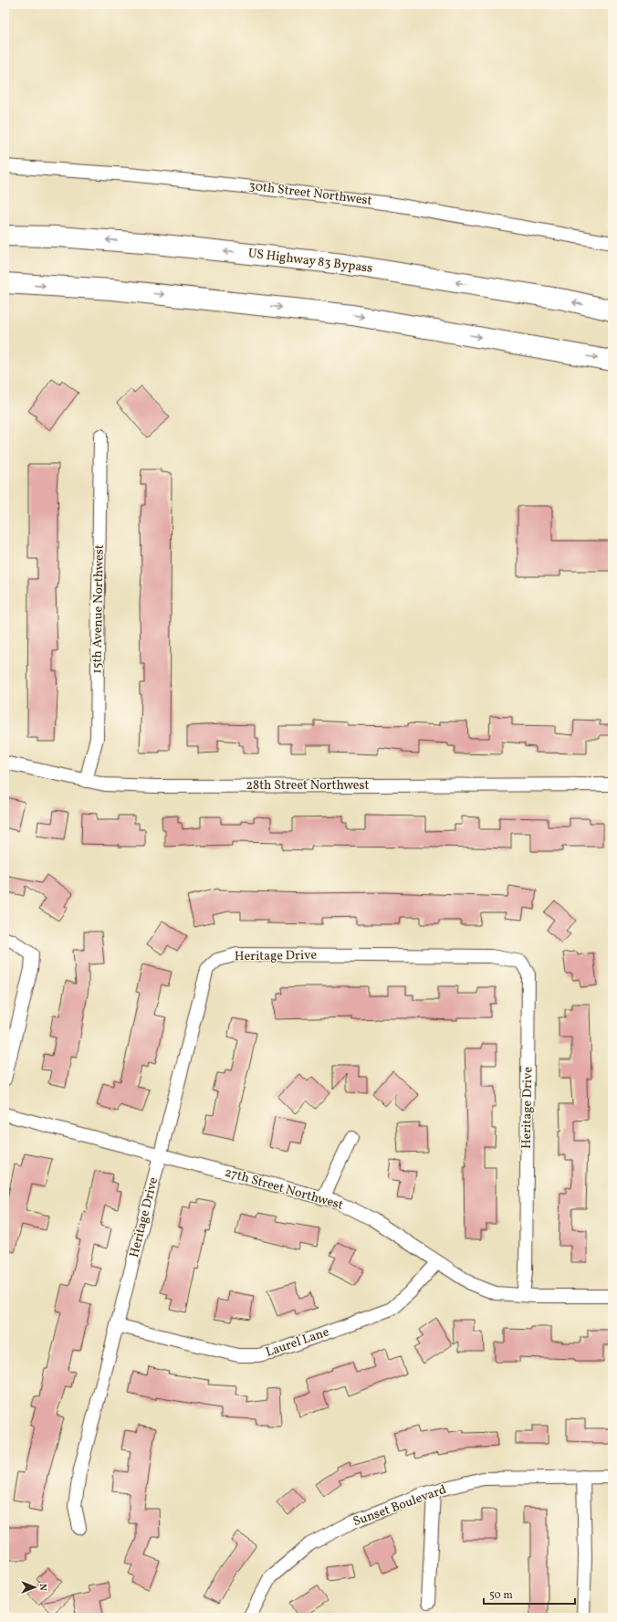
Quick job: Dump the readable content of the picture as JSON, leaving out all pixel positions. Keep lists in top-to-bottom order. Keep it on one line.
{"streets":{"highway":["US Highway 83 Bypass"],"street":["30th Street Northwest","15th Avenue Northwest","28th Street Northwest","Heritage Drive","27th Street Northwest","Laurel Lane","Sunset Boulevard"]},"crossings":[["15th Avenue Northwest","28th Street Northwest"],["Heritage Drive","27th Street Northwest"],["Heritage Drive","Laurel Lane"],["27th Street Northwest","Laurel Lane"]],"scale_bar":"50 m","north":"right"}
